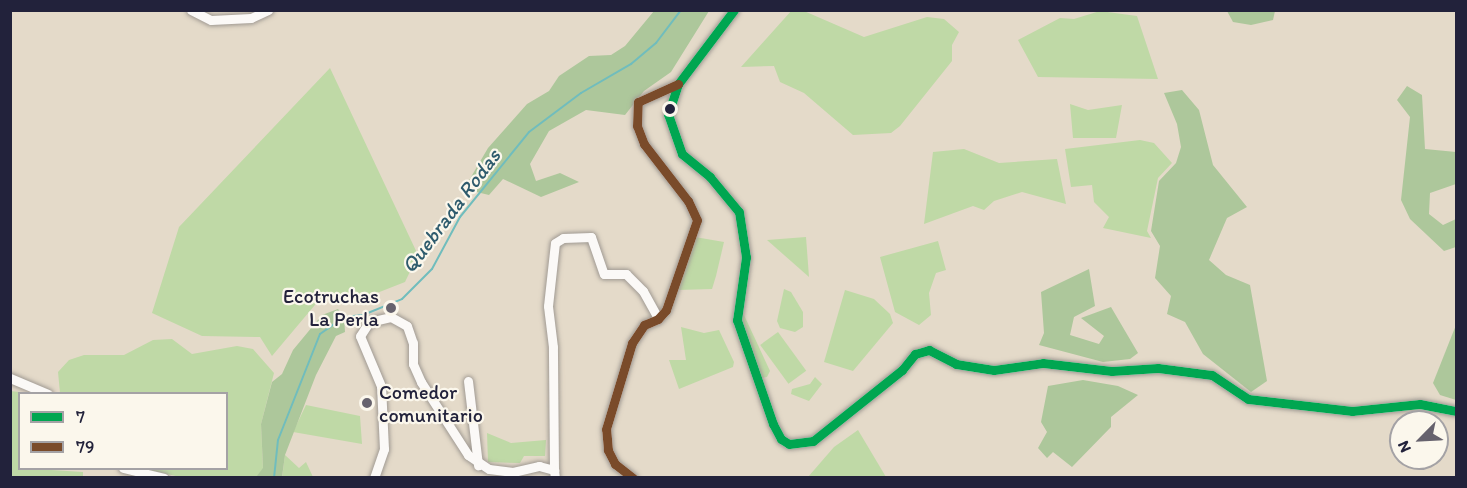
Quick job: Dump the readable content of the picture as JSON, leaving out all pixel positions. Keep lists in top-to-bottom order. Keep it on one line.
{"water":["Quebrada Rodas"],"places":["Ecotruchas La Perla","Comedor comunitario"],"lines":["transit line 7","transit line 79"],"legend":["7","79"],"north":"bottom left"}
